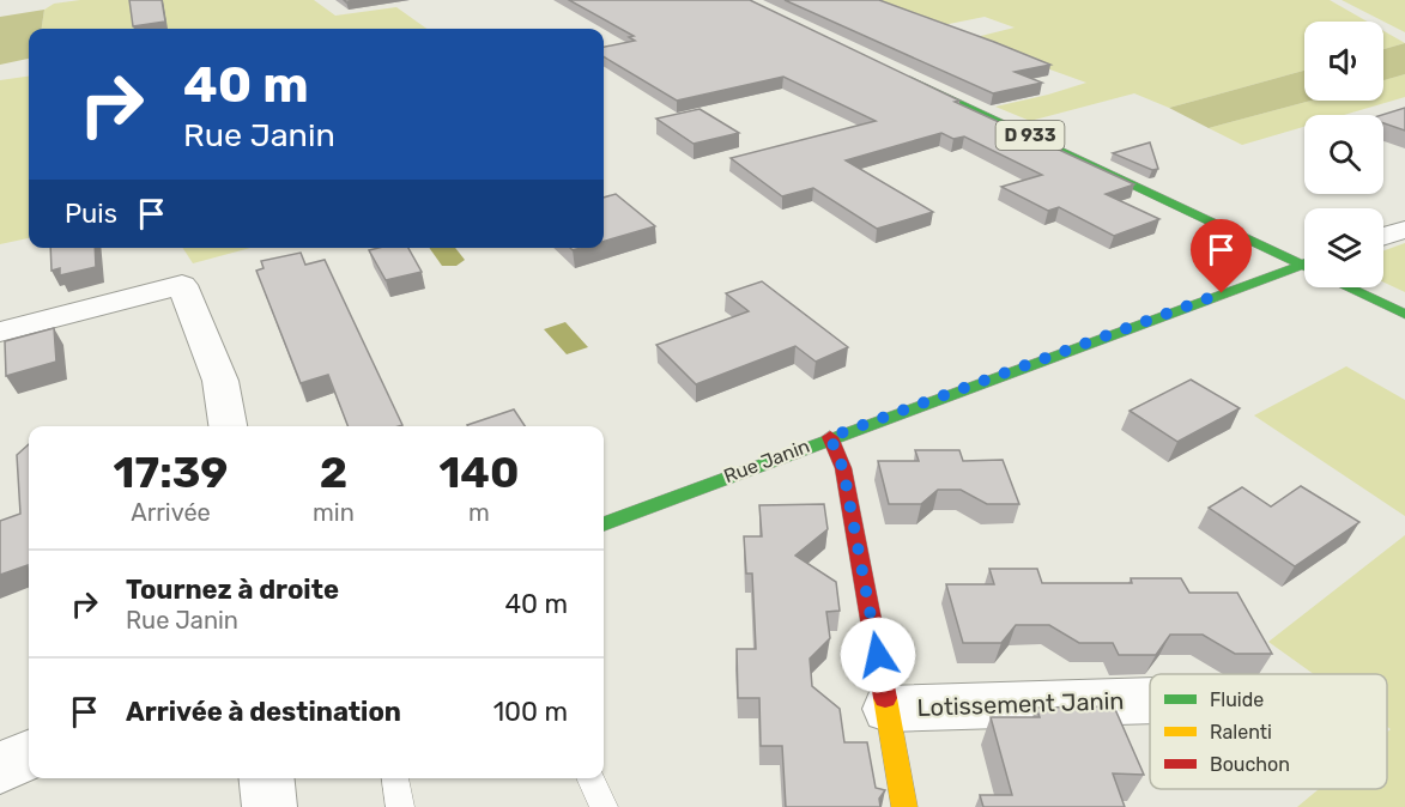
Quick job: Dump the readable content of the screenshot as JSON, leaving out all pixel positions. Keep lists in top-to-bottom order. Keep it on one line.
{"streets":{"street":["D 933","Rue Janin","Lotissement Janin"]},"crossings":[["D 933","Rue Janin"],["Rue Janin","Lotissement Janin"]],"legend":["Fluide","Ralenti","Bouchon"],"page":{"turn":["40 m","Rue Janin"],"then":"Puis","eta":["17:39","Arrivée","2","min","140","m"],"list":[{"name":"Tournez à droite","note":"Rue Janin","value":"40 m"},{"name":"Arrivée à destination","value":"100 m"}]}}
